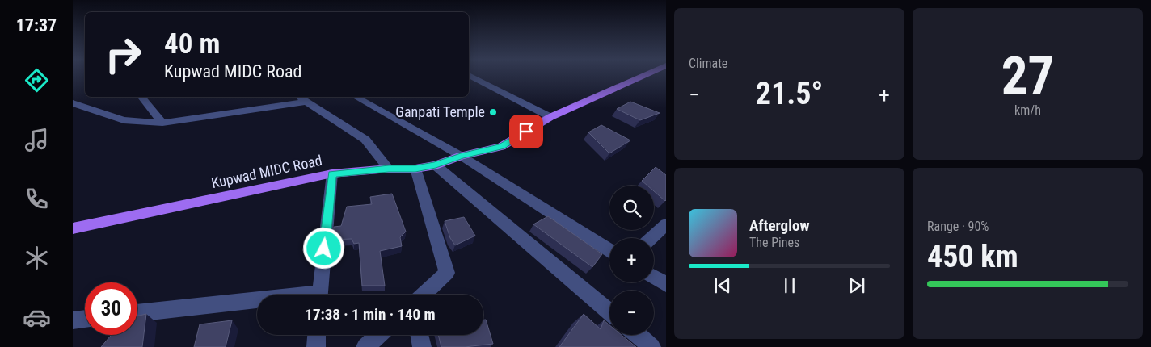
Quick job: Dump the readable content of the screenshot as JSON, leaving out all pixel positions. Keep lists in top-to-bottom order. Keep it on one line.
{"streets":{"main road":["Kupwad MIDC Road"]},"places":["Ganpati Temple"],"page":{"tabs":"17:37","tile":["Climate",["27","km/h"],["Range · 90%","450 km"]],"turn":["40 m","Kupwad MIDC Road"],"heat":["−","21.5°","+"],"map_buttons":["+","−"],"song":["Afterglow","The Pines"],"limit":"30","trip":"17:38 · 1 min · 140 m"}}
